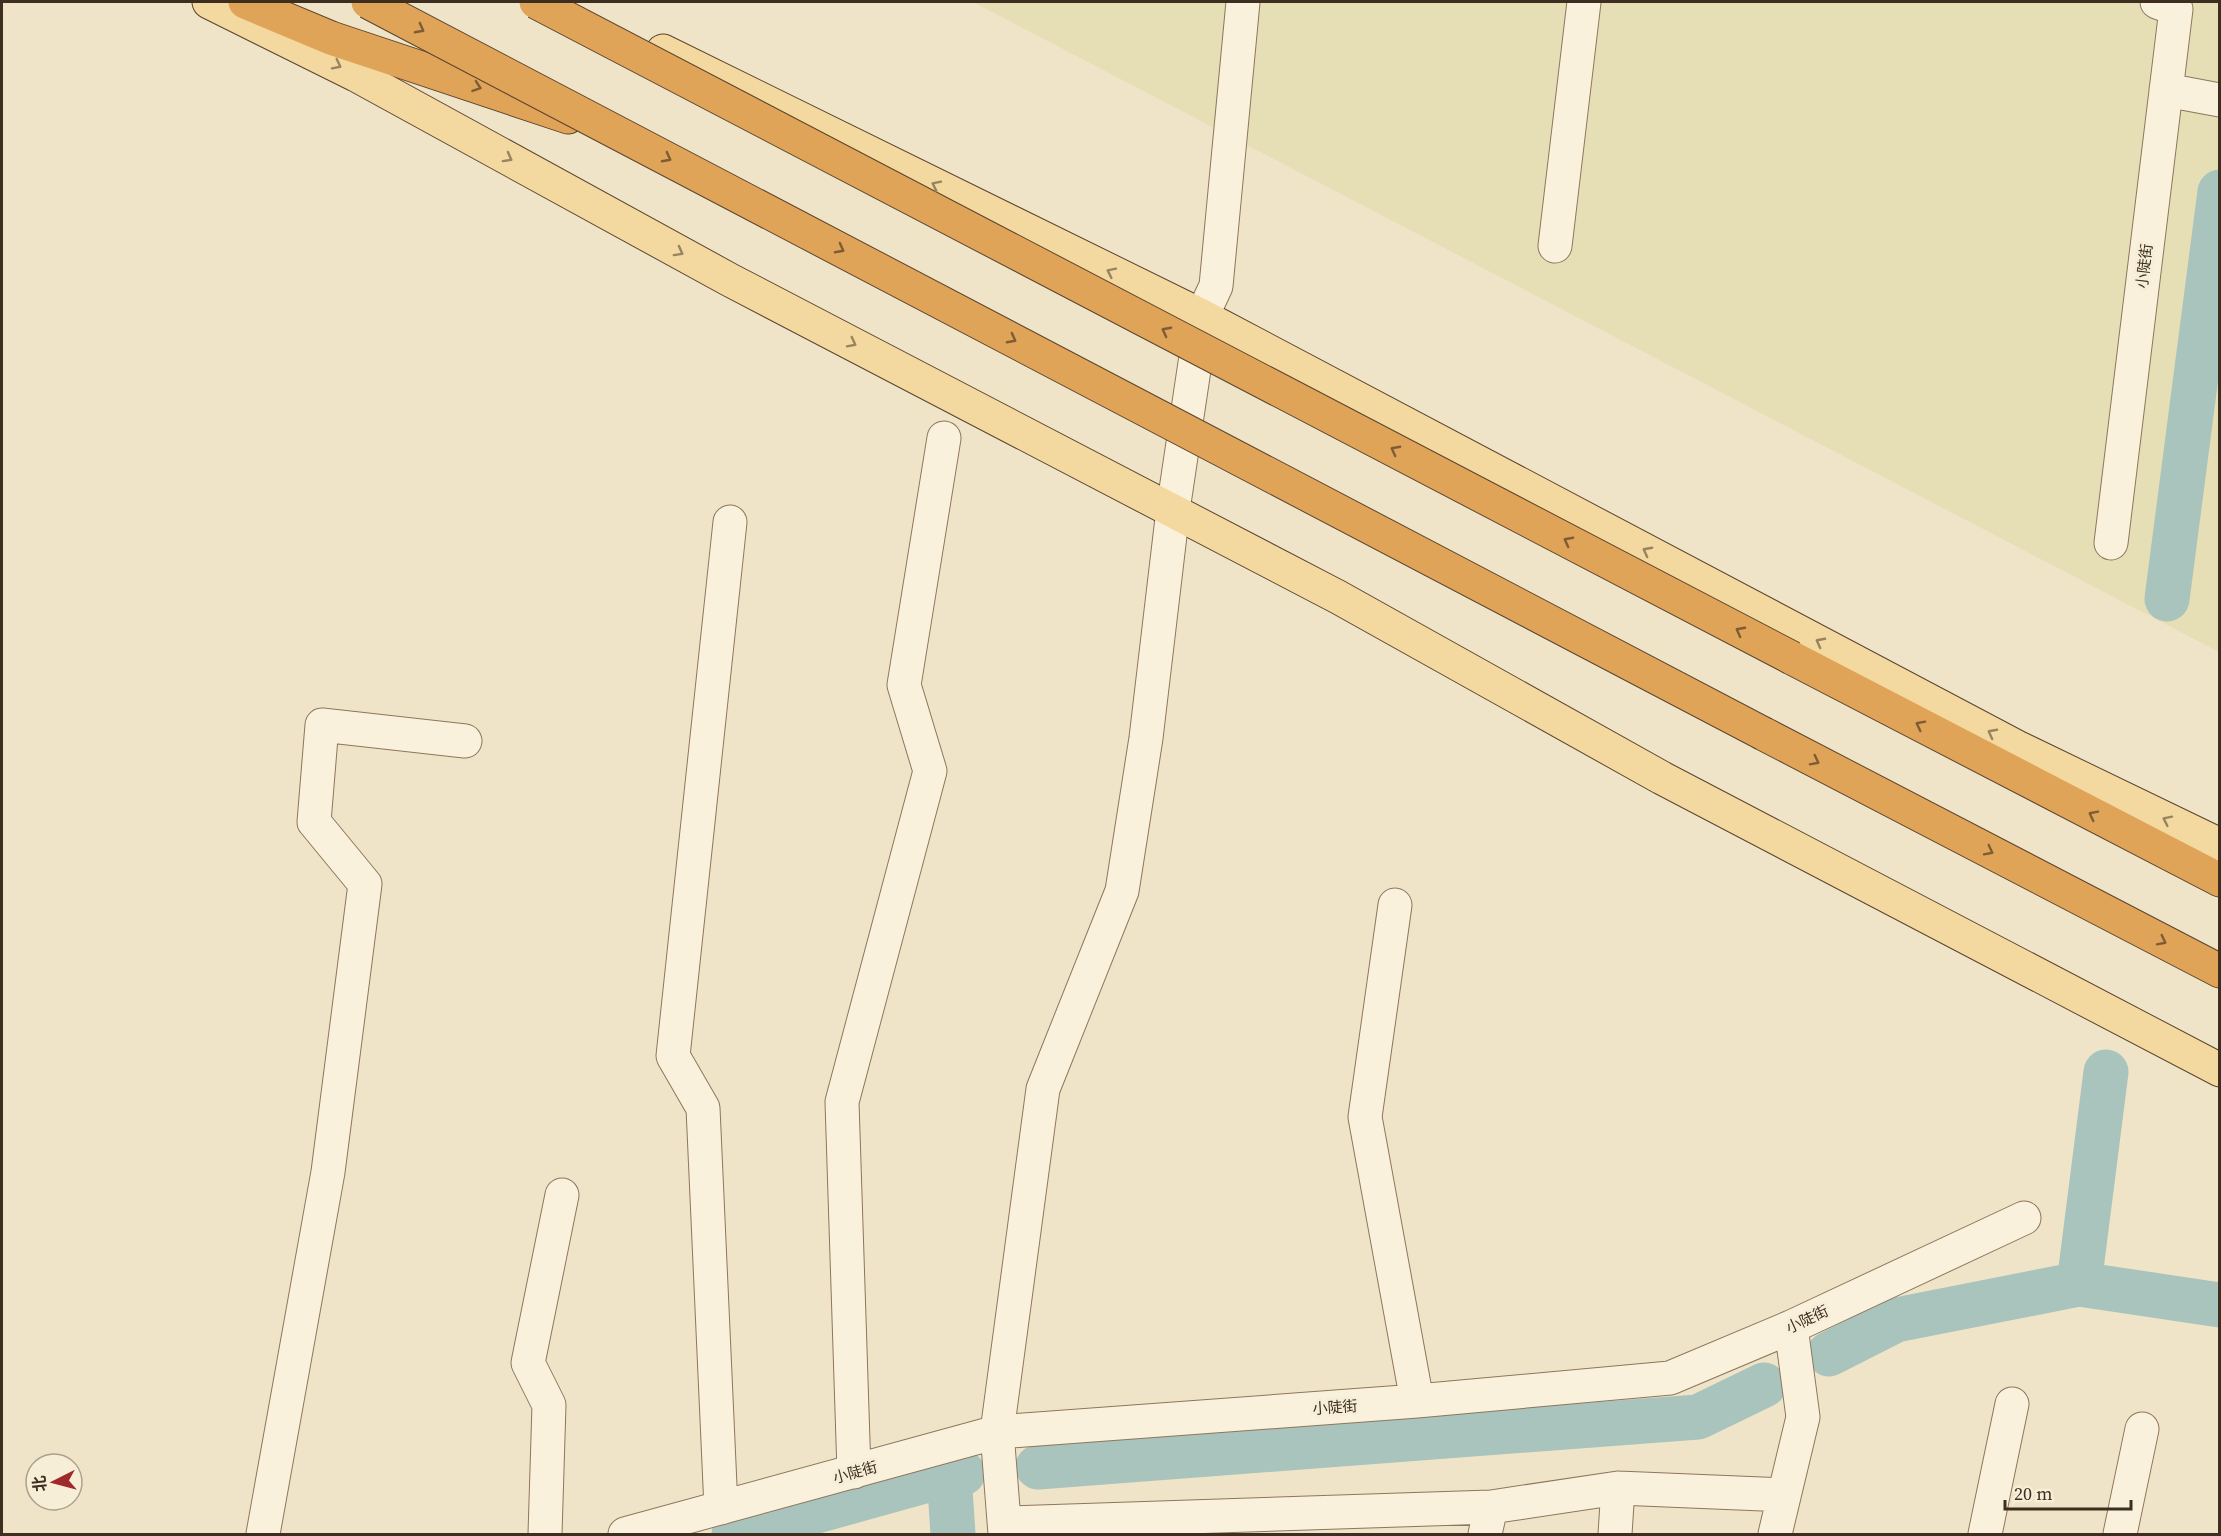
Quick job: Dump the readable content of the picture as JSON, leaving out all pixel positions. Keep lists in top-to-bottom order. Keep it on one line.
{"streets":{"street":["小陡街"]},"scale_bar":"20 m","north":"left"}
